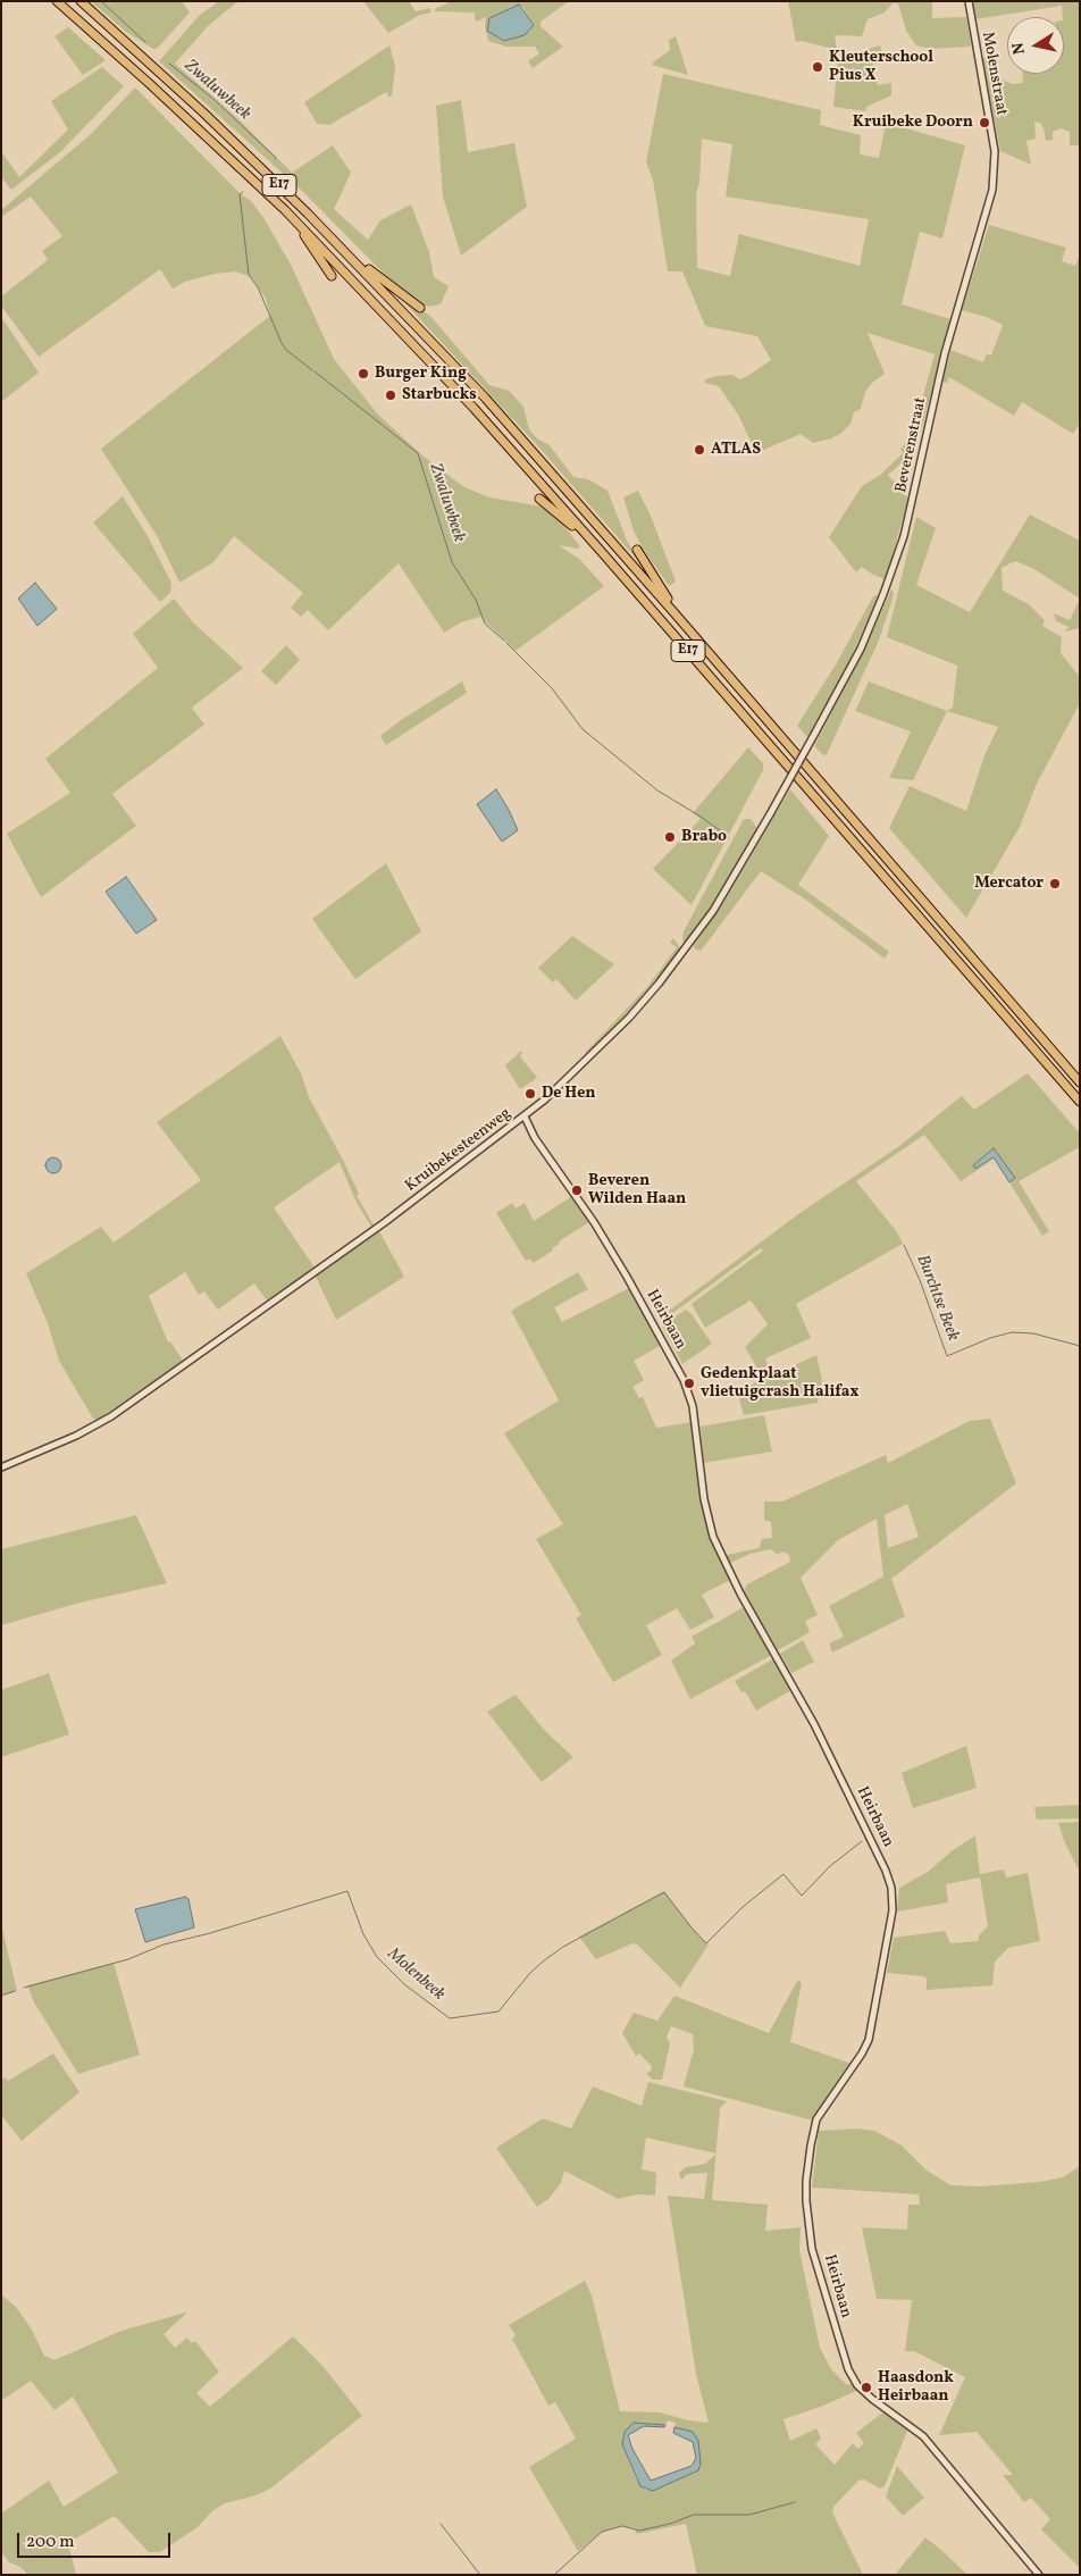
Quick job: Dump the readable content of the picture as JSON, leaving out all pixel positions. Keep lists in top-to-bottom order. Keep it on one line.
{"streets":{"highway":["E17"],"street":["Molenstraat","Beverenstraat","Kruibekesteenweg","Heirbaan"]},"crossings":[["Molenstraat","Beverenstraat"],["Beverenstraat","Kruibekesteenweg"],["Kruibekesteenweg","Heirbaan"]],"water":["Zwaluwbeek","Burchtse Beek","Molenbeek"],"places":["Kleuterschool Pius X","Kruibeke Doorn","Burger King","Starbucks","ATLAS","Brabo","Mercator","De Hen","Beveren Wilden Haan","Gedenkplaat vlietuigcrash Halifax","Haasdonk Heirbaan"],"scale_bar":"200 m","north":"left"}
